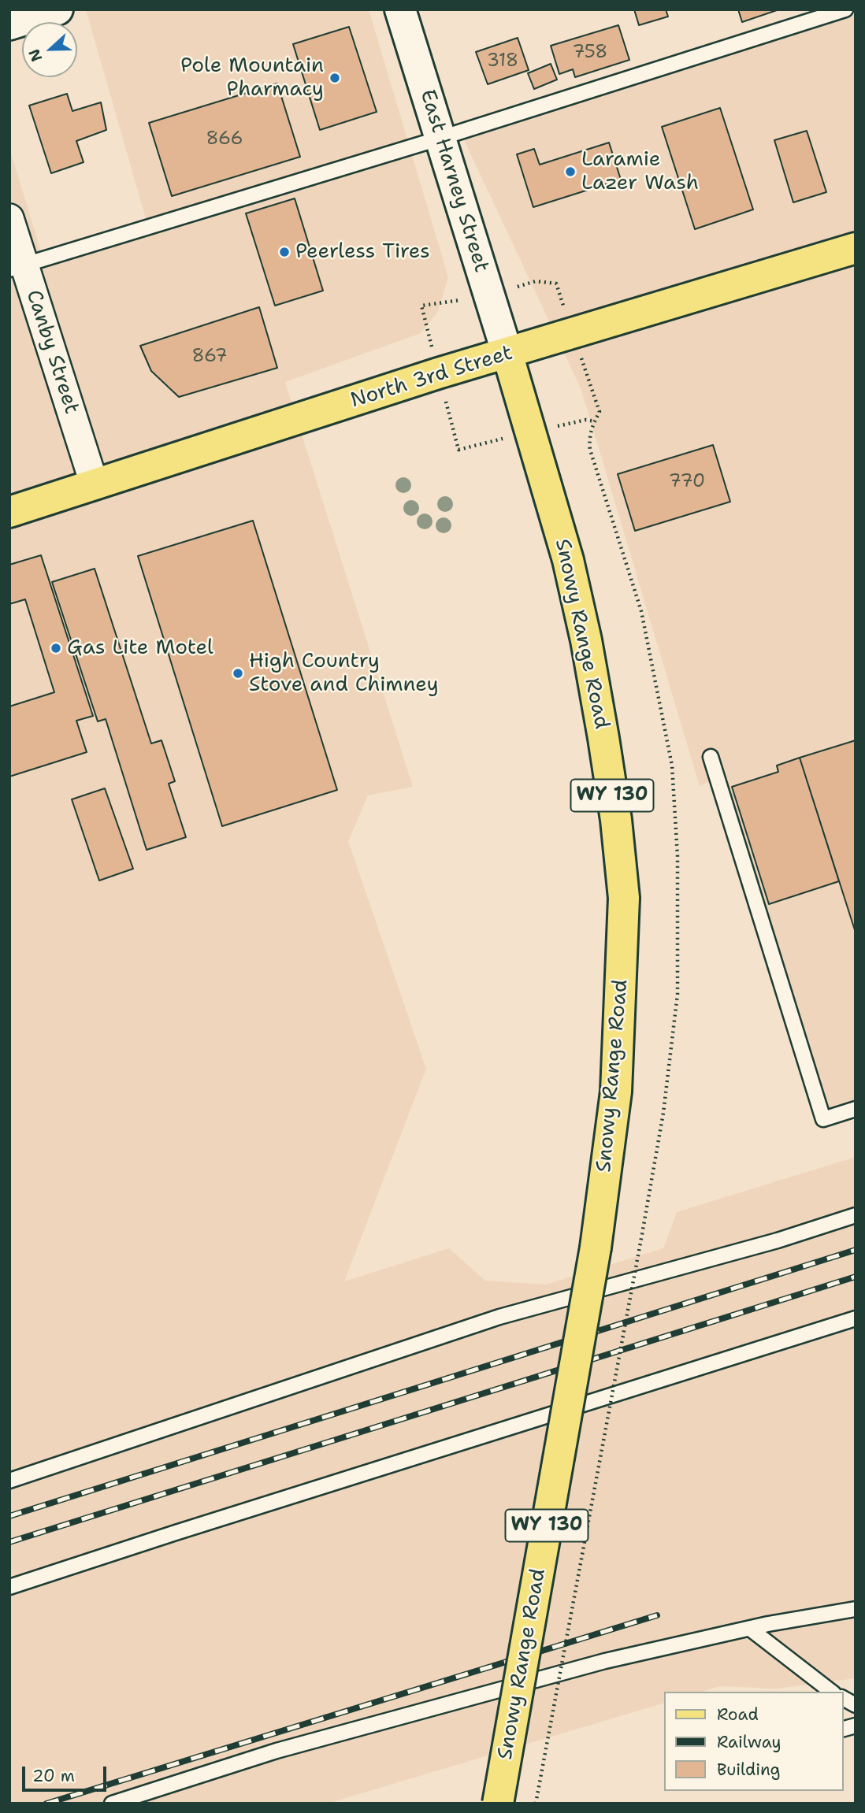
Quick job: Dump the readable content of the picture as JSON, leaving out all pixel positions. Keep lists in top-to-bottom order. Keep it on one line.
{"streets":{"main road":["East Harney Street","North 3rd Street","Snowy Range Road","WY 130"],"street":["Canby Street"]},"crossings":[["East Harney Street","North 3rd Street"],["East Harney Street","Snowy Range Road"],["Canby Street","North 3rd Street"],["North 3rd Street","Snowy Range Road"]],"places":["Pole Mountain Pharmacy","Laramie Lazer Wash","Peerless Tires","Gas Lite Motel","High Country Stove and Chimney"],"house_numbers":["758","318","866","867","770"],"legend":["Road","Railway","Building"],"scale_bar":"20 m","north":"left"}
